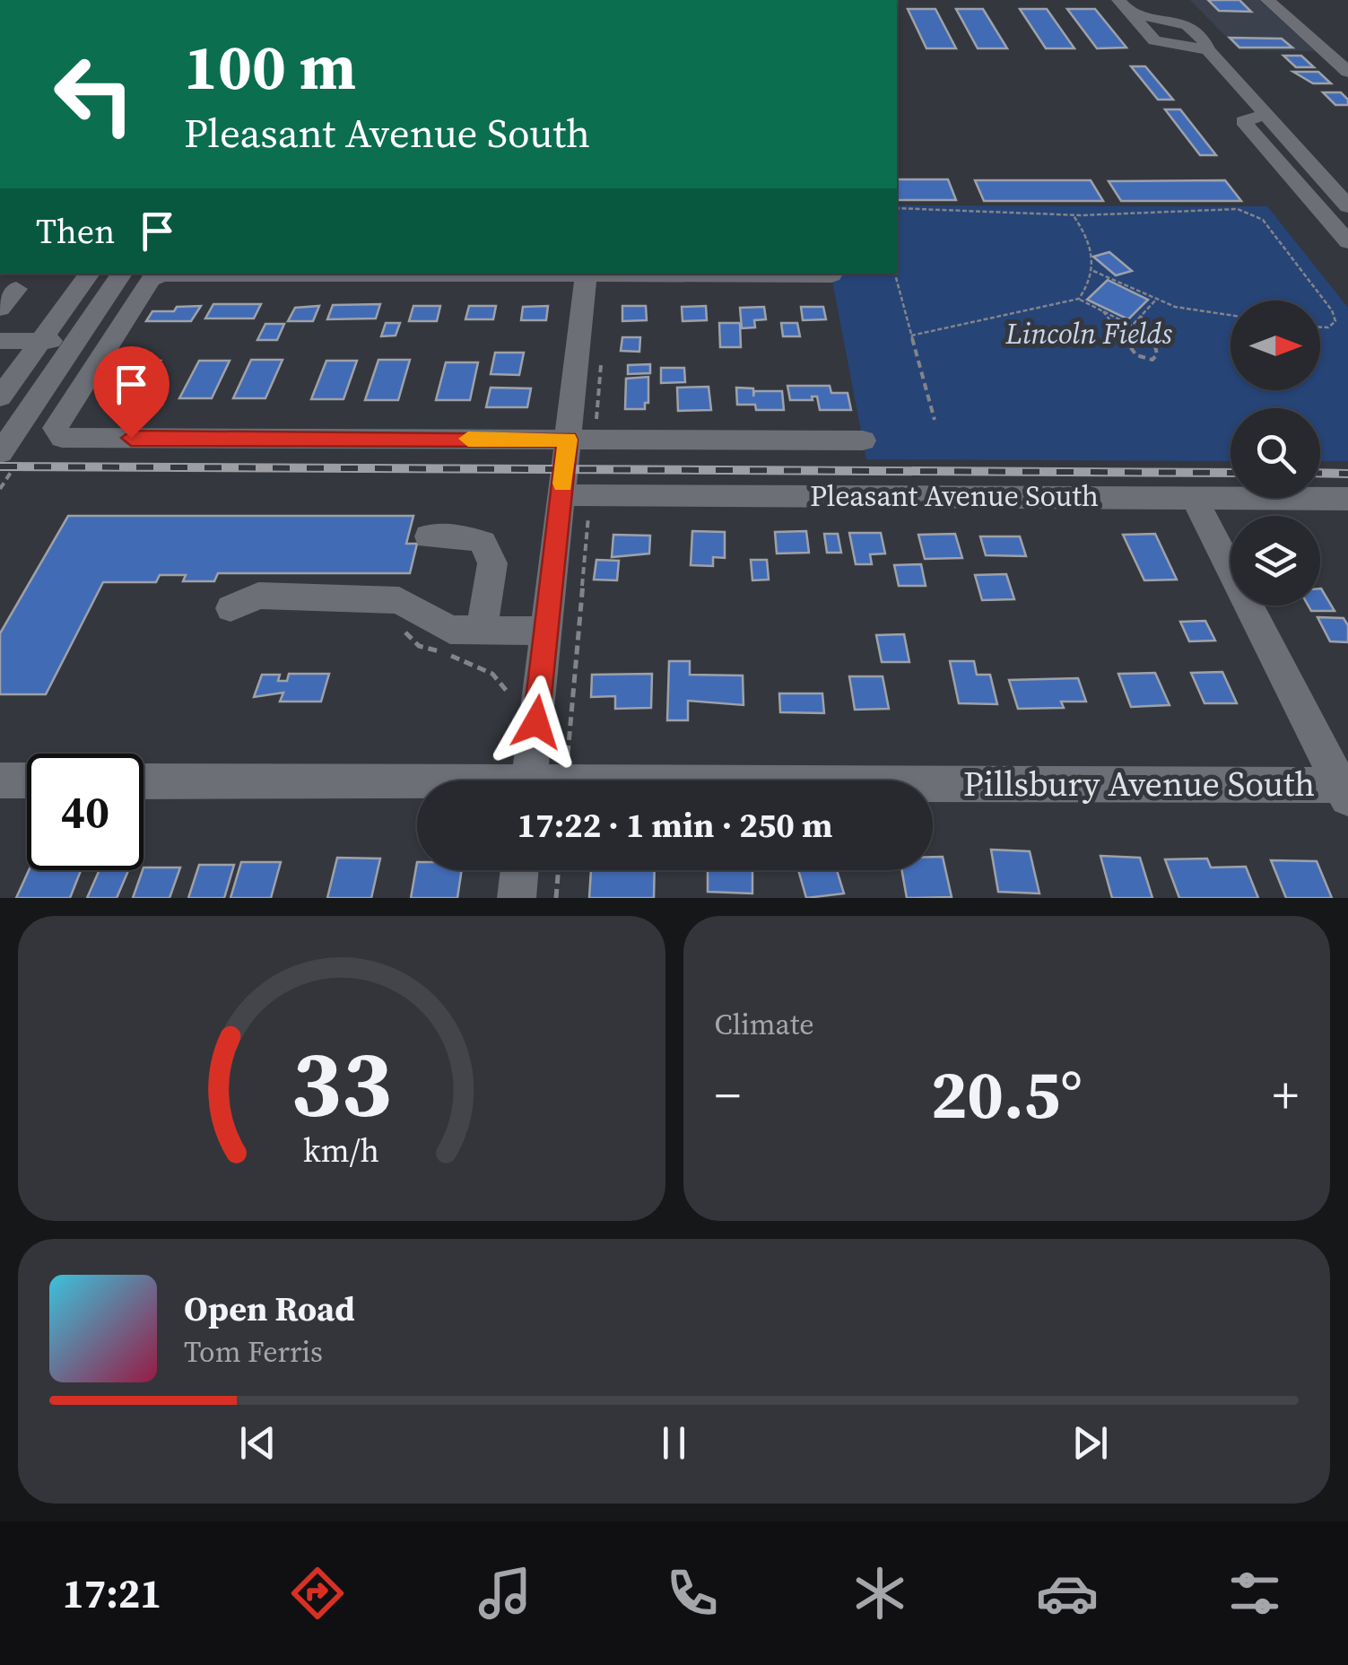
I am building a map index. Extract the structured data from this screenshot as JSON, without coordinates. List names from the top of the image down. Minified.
{"streets":{"street":["Pleasant Avenue South","Pillsbury Avenue South"]},"parks":["Lincoln Fields"],"north":"right","page":{"turn":["100 m","Pleasant Avenue South"],"then":"Then","limit":"40","trip":"17:22 · 1 min · 250 m","tile":"Climate","heat":["−","20.5°","+"],"song":["Open Road","Tom Ferris"],"tabs":"17:21","gauge":["33","km/h"]}}
